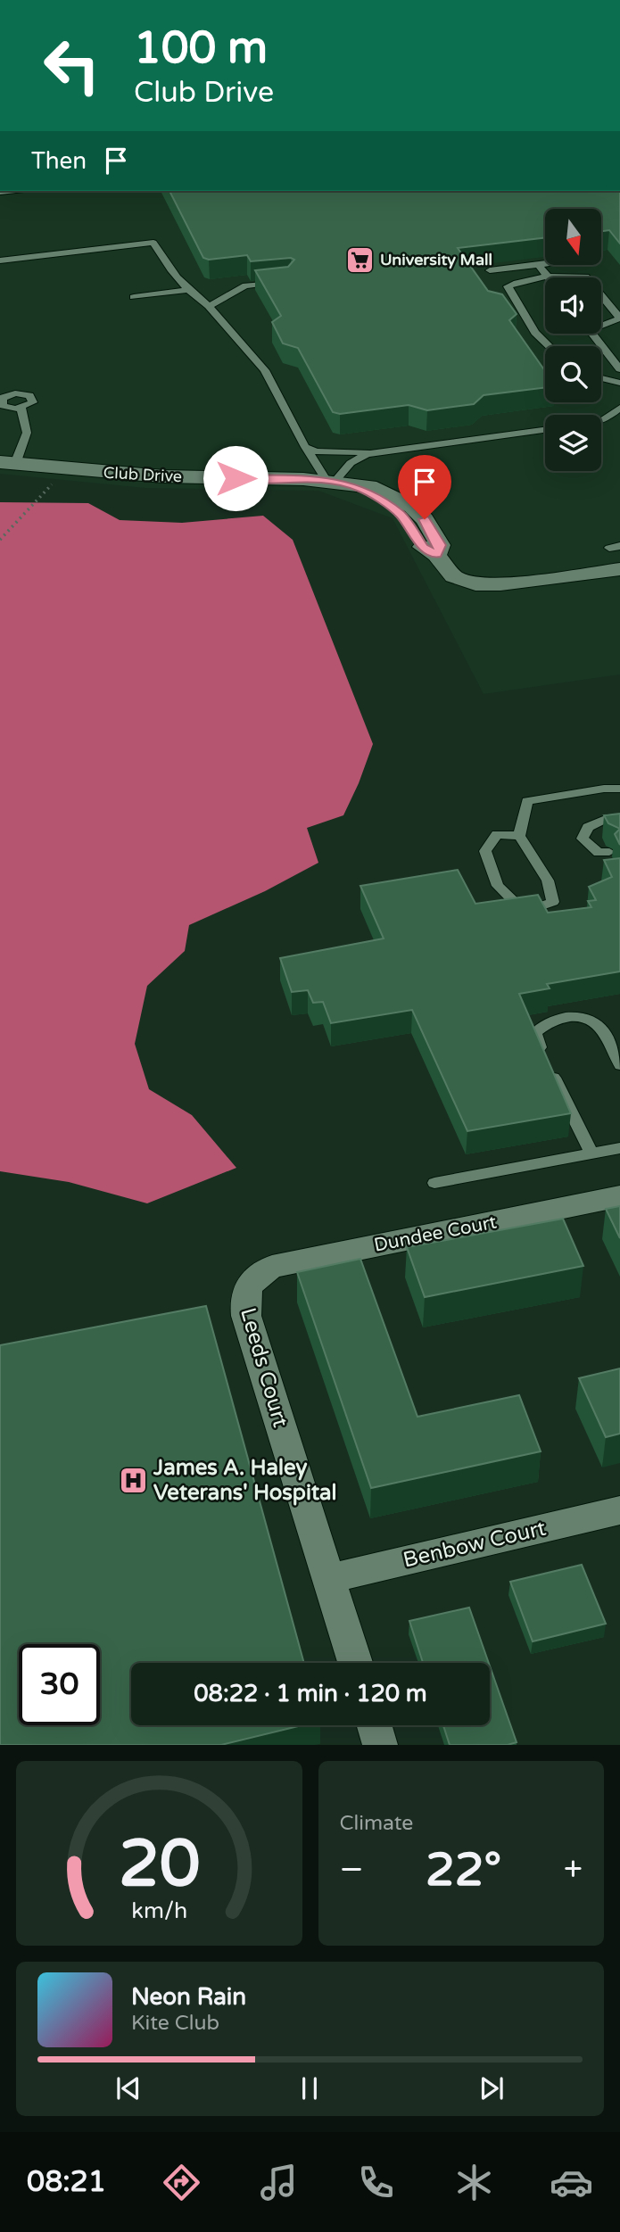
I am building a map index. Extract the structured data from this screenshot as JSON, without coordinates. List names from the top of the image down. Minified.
{"streets":{"street":["Club Drive","Dundee Court","Leeds Court","Benbow Court"]},"crossings":[["Dundee Court","Leeds Court"],["Leeds Court","Benbow Court"]],"places":{"supermarket":["University Mall"],"hospital":["James A. Haley Veterans' Hospital"]},"north":"bottom","page":{"turn":["100 m","Club Drive"],"then":"Then","limit":"30","trip":"08:22 · 1 min · 120 m","tile":"Climate","heat":["−","22°","+"],"song":["Neon Rain","Kite Club"],"tabs":"08:21","gauge":["20","km/h"]}}
